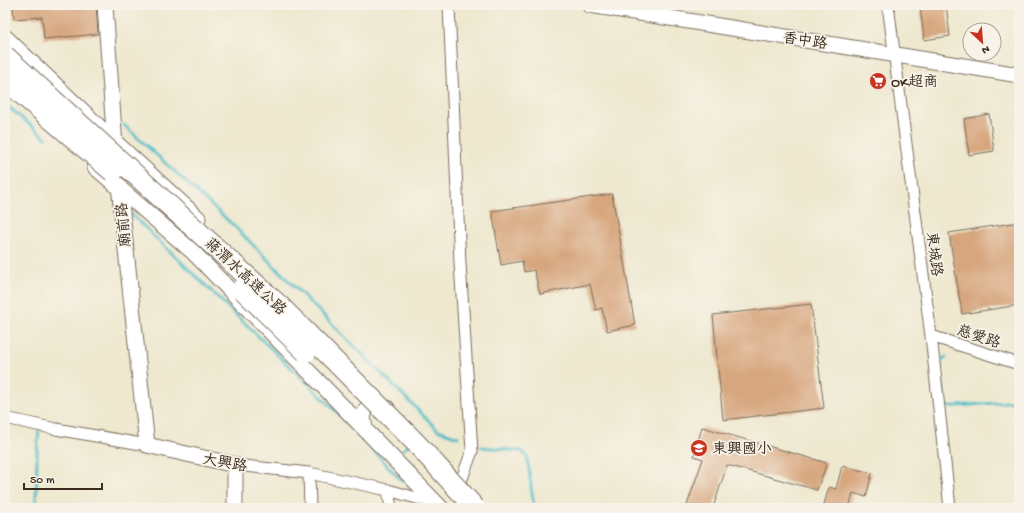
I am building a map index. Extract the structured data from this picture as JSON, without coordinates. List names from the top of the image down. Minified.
{"streets":{"highway":["蔣渭水高速公路"],"main road":["香中路","廟前路","大興路"],"street":["東城路","慈愛路"]},"crossings":[["香中路","東城路"],["廟前路","大興路"],["東城路","慈愛路"]],"places":{"supermarket":["OK超商"],"school or university":["東興國小"]},"scale_bar":"50 m","north":"bottom right"}
